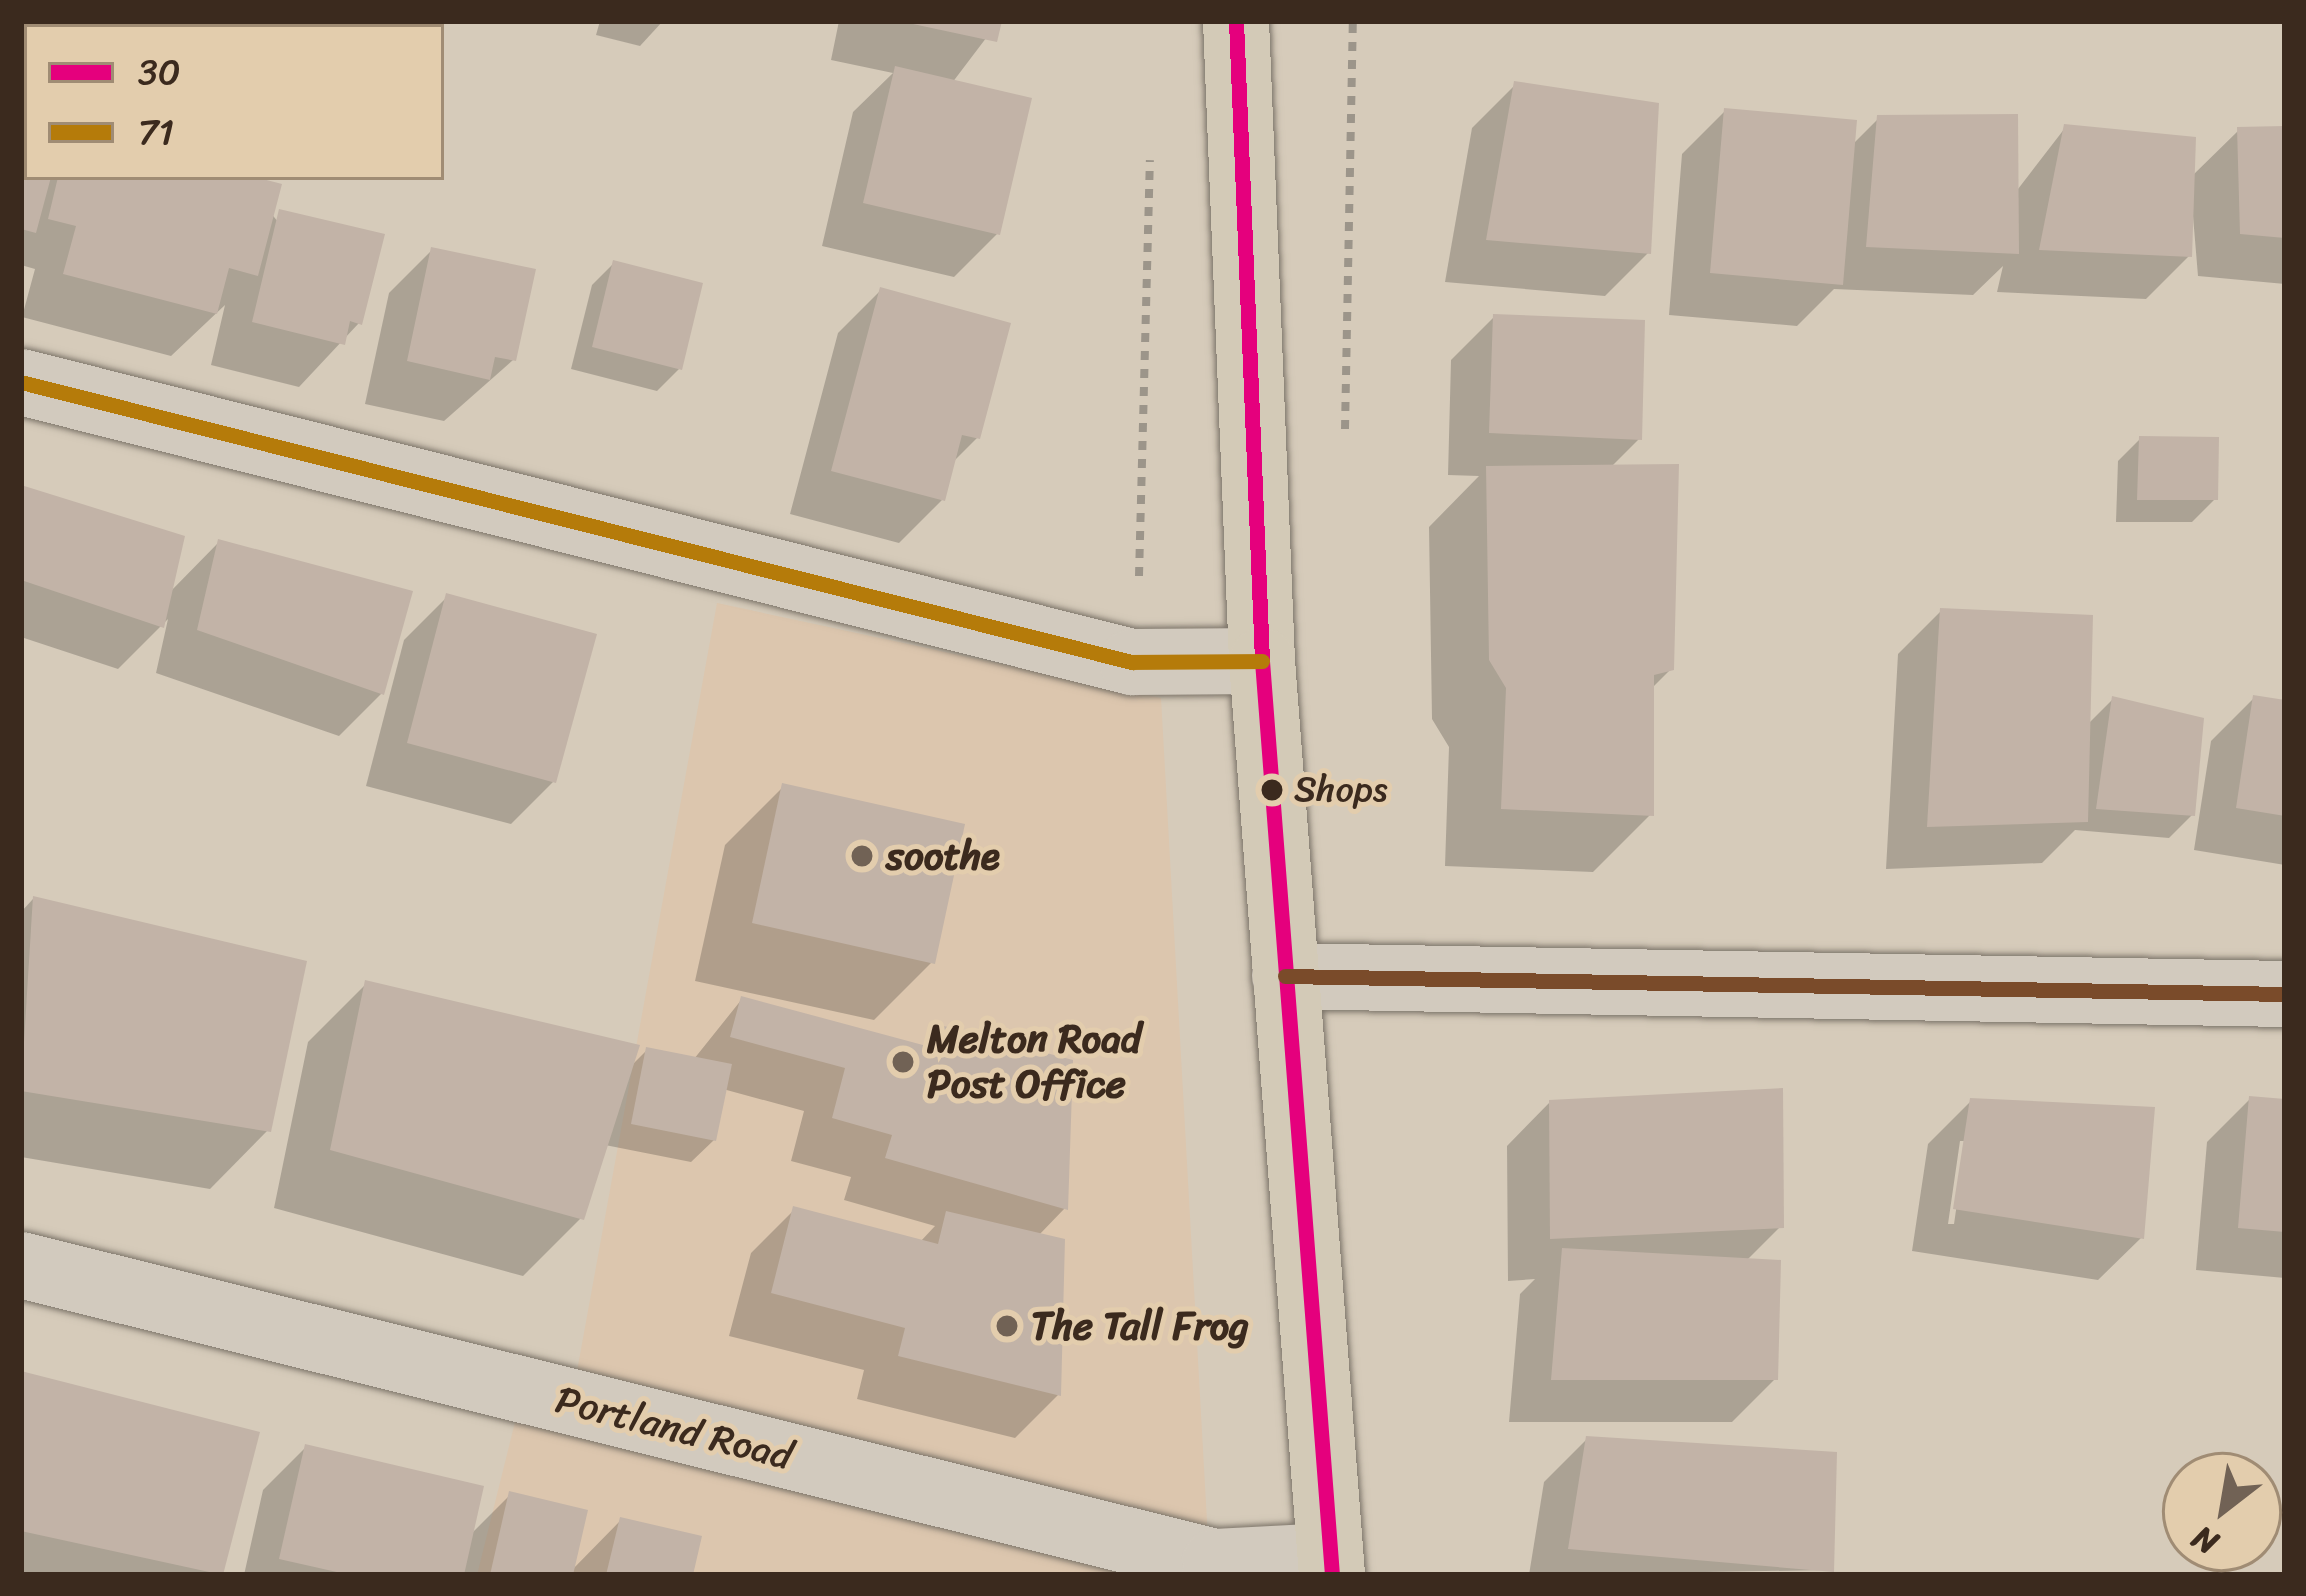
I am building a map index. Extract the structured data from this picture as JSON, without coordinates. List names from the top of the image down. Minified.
{"streets":{"street":["Portland Road"]},"places":["Shops","soothe","Melton Road Post Office","The Tall Frog"],"lines":["transit line 30","transit line 71"],"legend":["30","71"],"north":"bottom left"}
